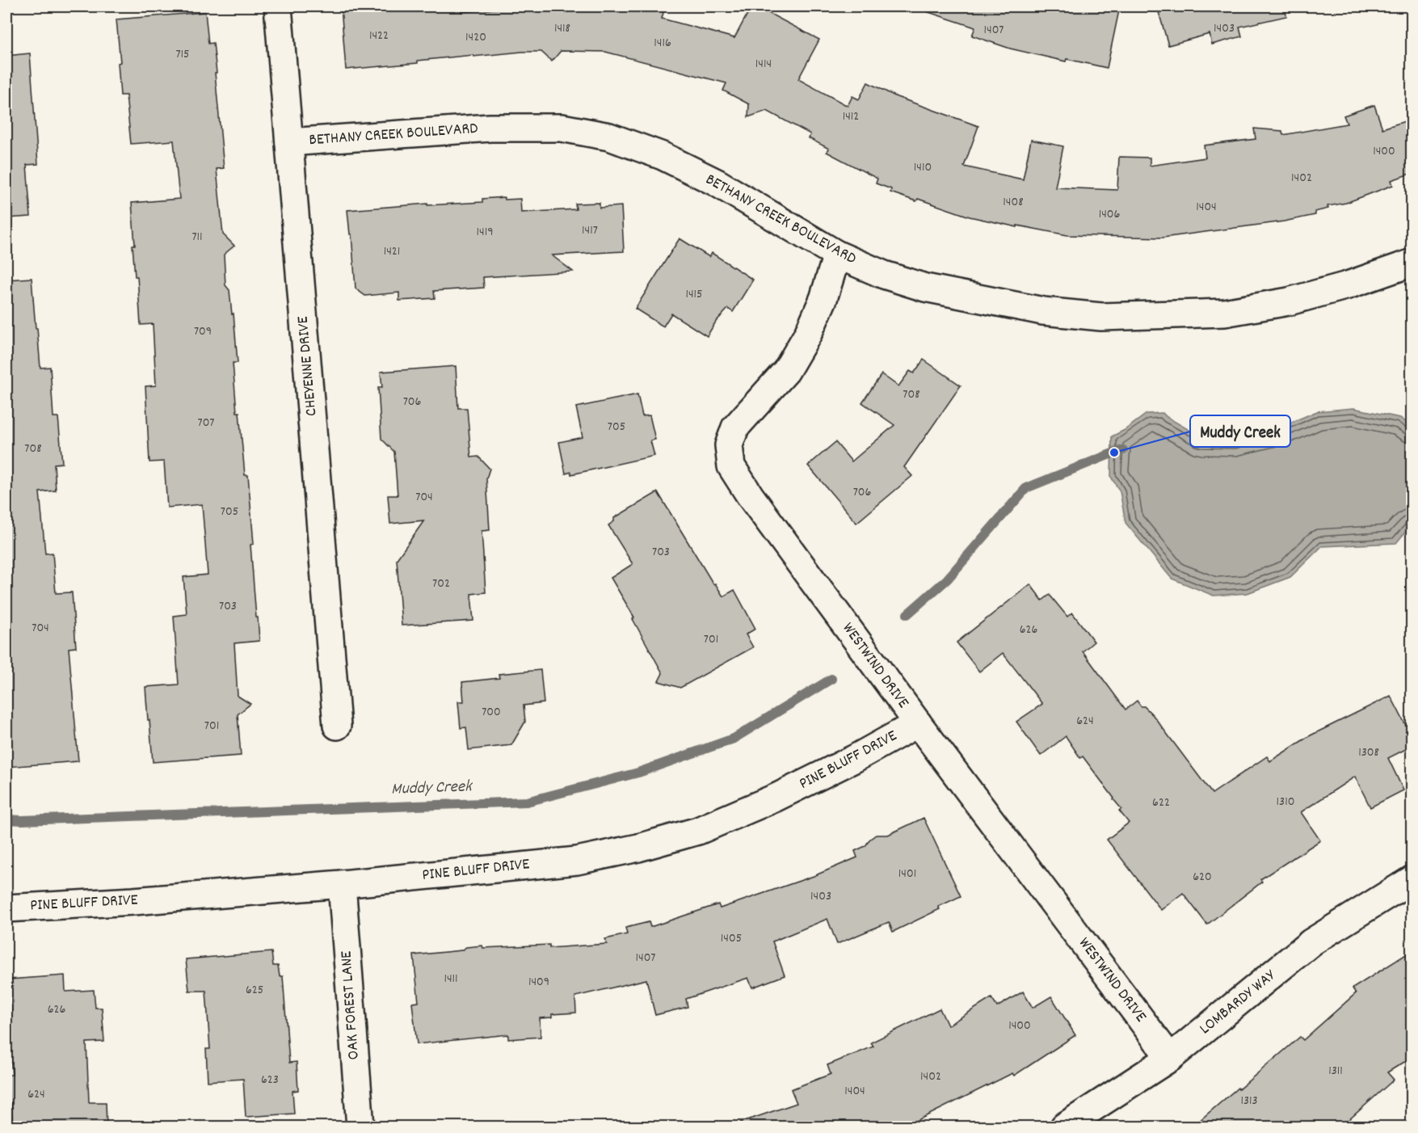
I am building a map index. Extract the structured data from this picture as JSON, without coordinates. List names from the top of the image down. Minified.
{"streets":{"street":["BETHANY CREEK BOULEVARD","CHEYENNE DRIVE","WESTWIND DRIVE","PINE BLUFF DRIVE","LOMBARDY WAY","OAK FOREST LANE"]},"crossings":[["BETHANY CREEK BOULEVARD","CHEYENNE DRIVE"],["BETHANY CREEK BOULEVARD","WESTWIND DRIVE"],["WESTWIND DRIVE","PINE BLUFF DRIVE"],["WESTWIND DRIVE","LOMBARDY WAY"],["PINE BLUFF DRIVE","OAK FOREST LANE"]],"water":["Muddy Creek"],"places":["Muddy Creek"],"house_numbers":["1418","1403","1407","1422","1420","1416","715","1414","1412","1400","1410","1402","1408","1404","1406","1417","1419","711","1421","1415","709","708","706","707","705","708","706","704","705","703","702","703","704","626","701","700","624","701","1308","1310","622","1401","620","1403","1405","1407","1411","1409","625","626","1400","1311","1402","623","1404","624","1313"]}
